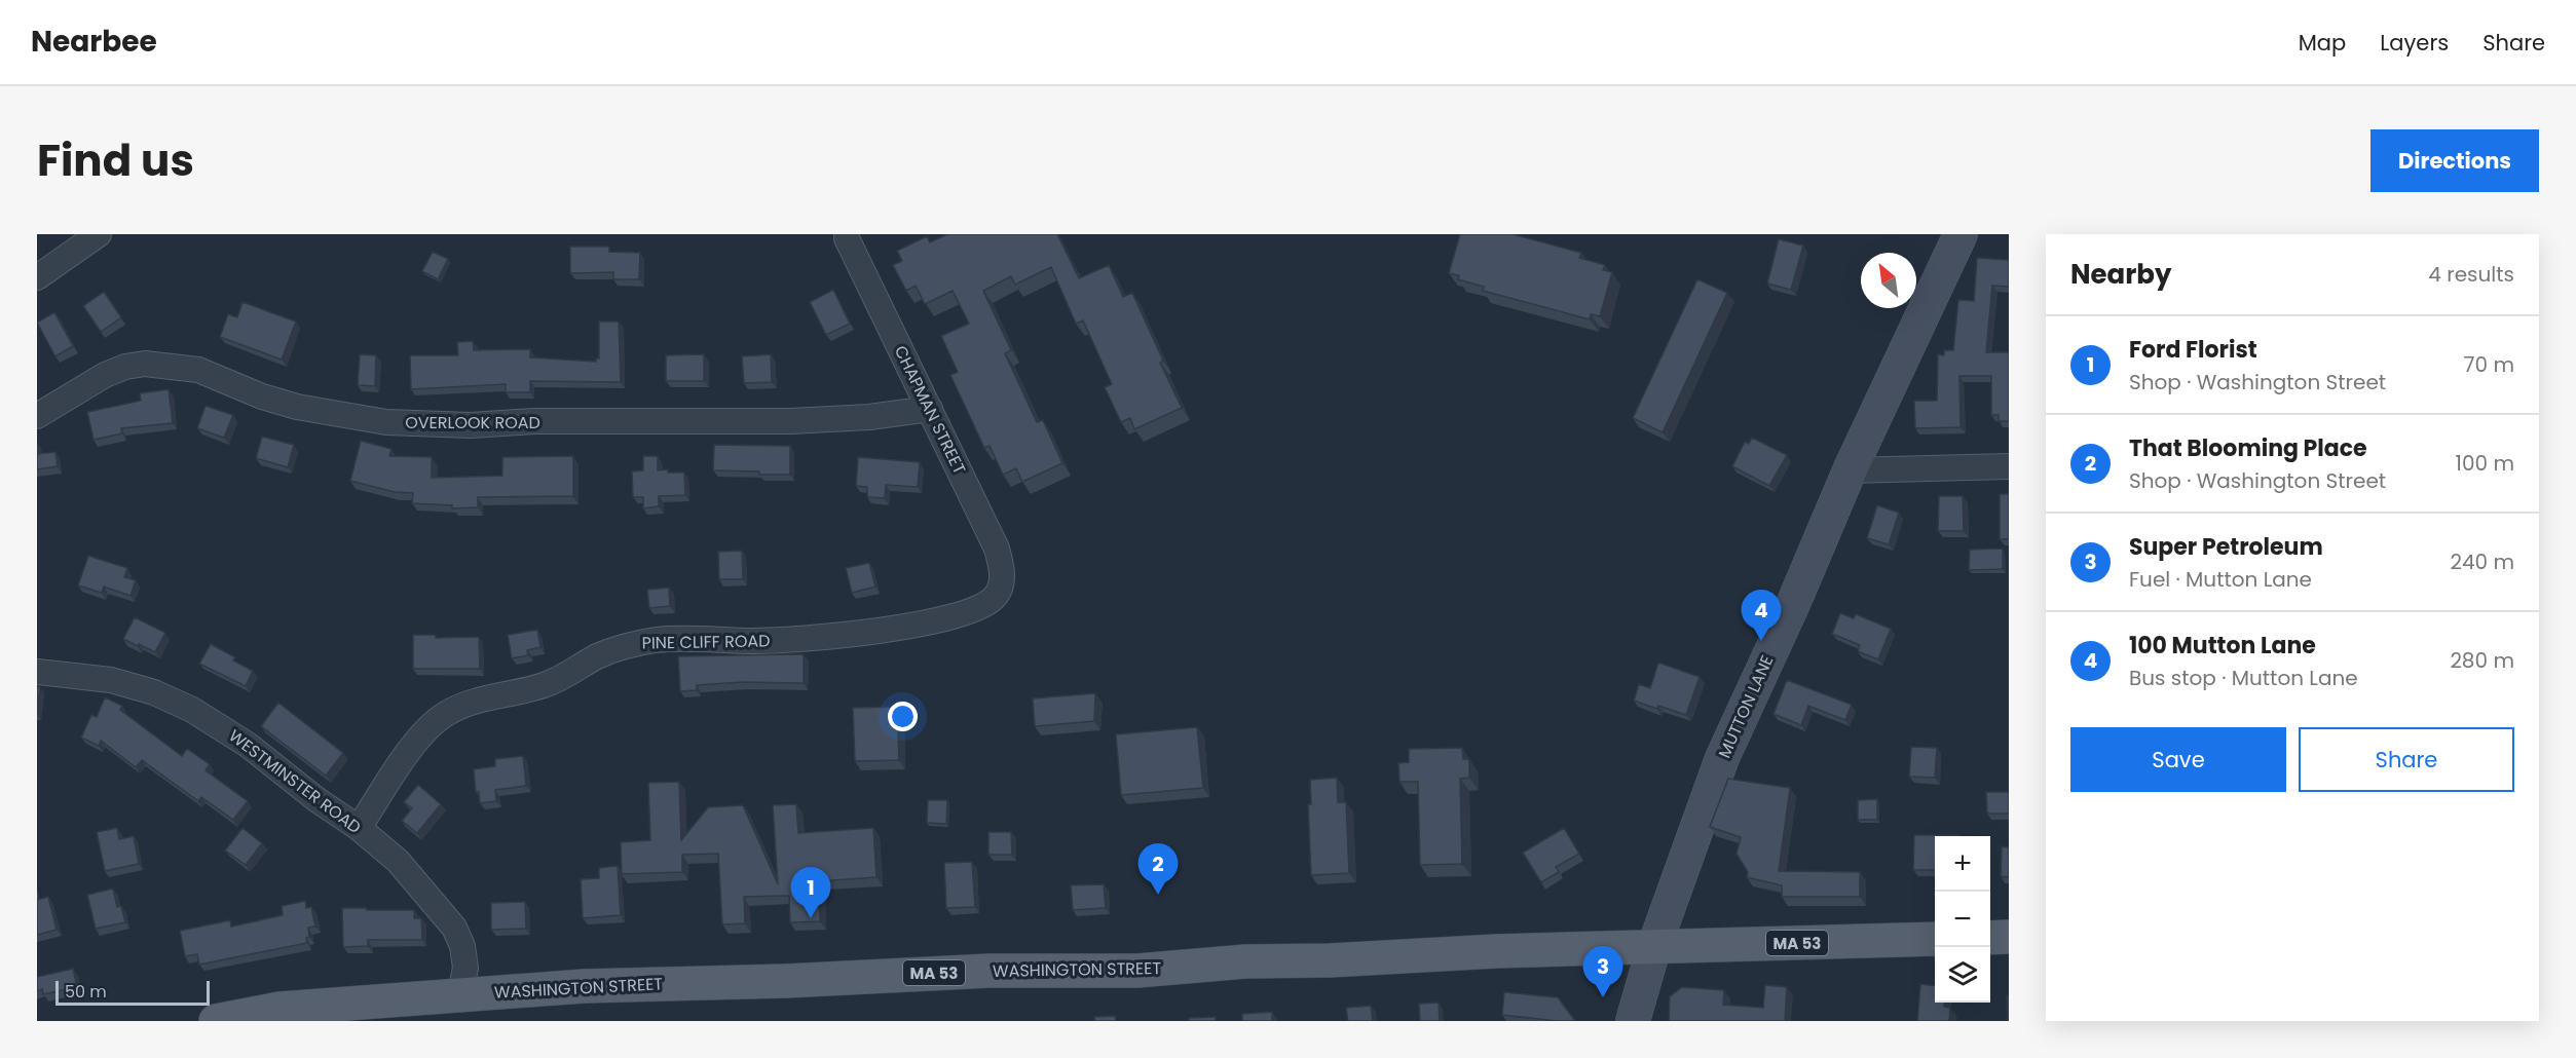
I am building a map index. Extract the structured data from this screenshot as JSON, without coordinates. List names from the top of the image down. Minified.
{"streets":{"main road":["MA 53","WASHINGTON STREET"],"street":["CHAPMAN STREET","OVERLOOK ROAD","PINE CLIFF ROAD","MUTTON LANE","WESTMINSTER ROAD"]},"crossings":[["CHAPMAN STREET","OVERLOOK ROAD"],["CHAPMAN STREET","PINE CLIFF ROAD"],["PINE CLIFF ROAD","WESTMINSTER ROAD"],["MUTTON LANE","WASHINGTON STREET"],["WESTMINSTER ROAD","WASHINGTON STREET"]],"scale_bar":"50 m","north":"top left","page":{"header":"Nearbee","nav":["Map","Layers","Share"],"title":"Find us","buttons":["Directions",["Save","Share"]],"heading":["Nearby","4 results"],"list":[{"mark":"1","name":"Ford Florist","note":"Shop · Washington Street","value":"70 m"},{"mark":"2","name":"That Blooming Place","note":"Shop · Washington Street","value":"100 m"},{"mark":"3","name":"Super Petroleum","note":"Fuel · Mutton Lane","value":"240 m"},{"mark":"4","name":"100 Mutton Lane","note":"Bus stop · Mutton Lane","value":"280 m"}],"pins":["4","2","1","3"],"map_buttons":["+","−"],"scale":"50 m"}}
